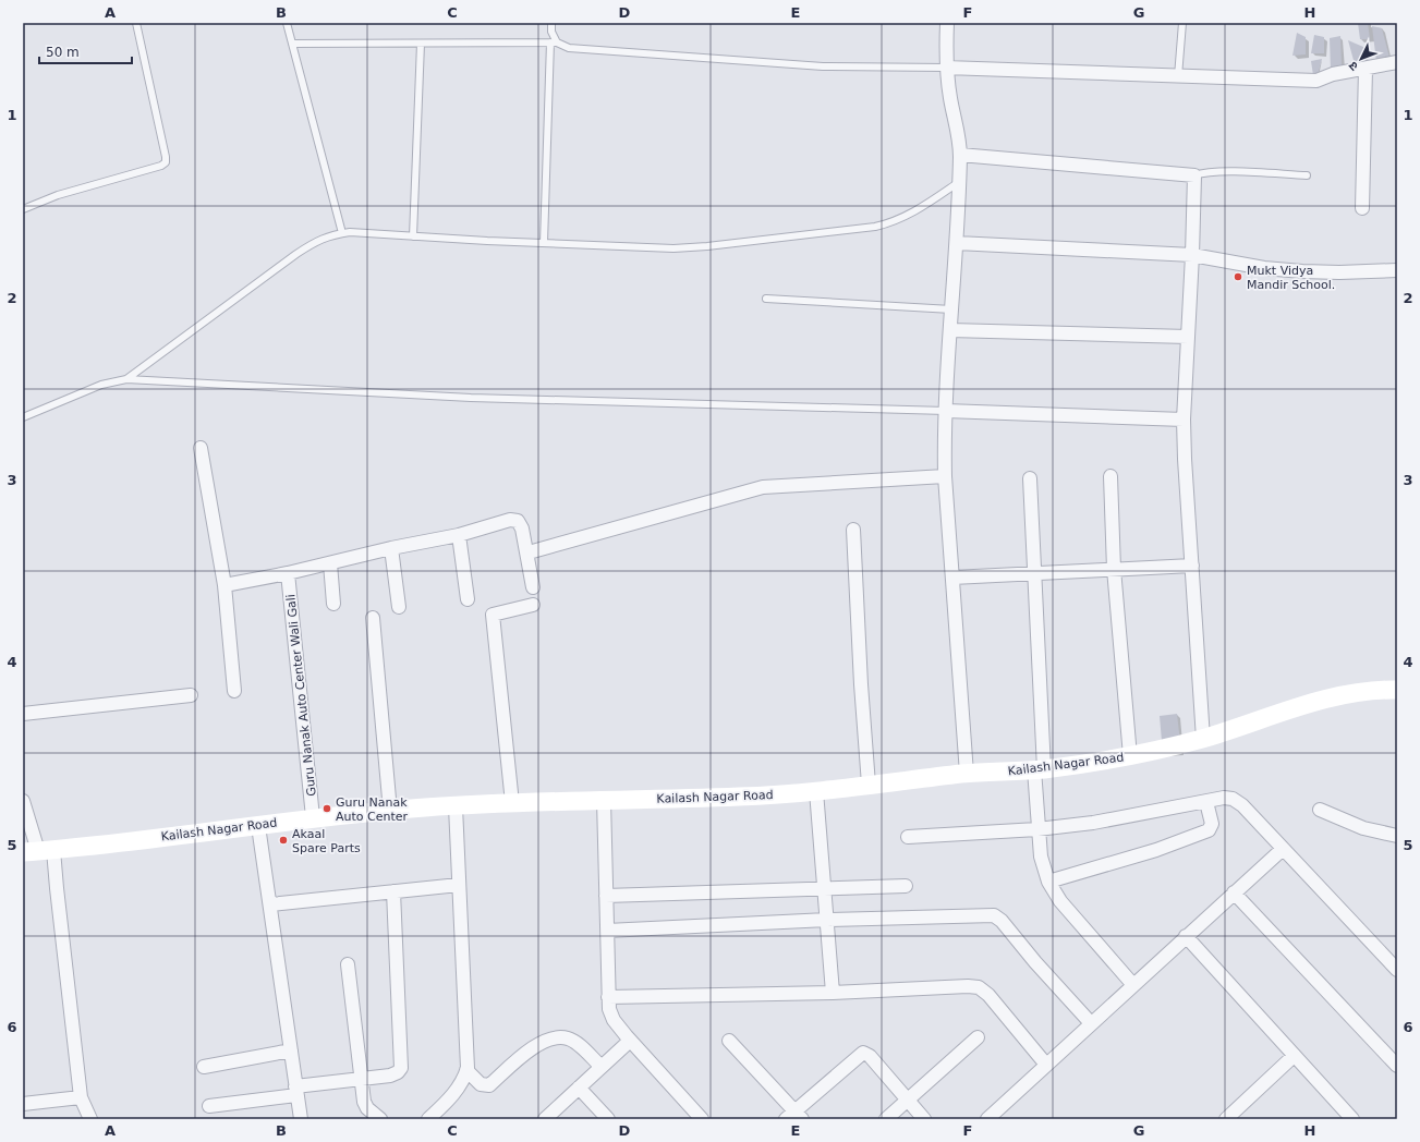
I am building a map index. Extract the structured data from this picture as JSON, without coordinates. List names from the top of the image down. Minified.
{"streets":{"street":["Guru Nanak Auto Center Wali Gali","Kailash Nagar Road"]},"crossings":[["Guru Nanak Auto Center Wali Gali","Kailash Nagar Road"]],"places":["Mukt Vidya Mandir School.","Guru Nanak Auto Center","Akaal Spare Parts"],"scale_bar":"50 m","north":"bottom left","grid":{"columns":["A","B","C","D","E","F","G","H"],"rows":["1","2","3","4","5","6"]}}
